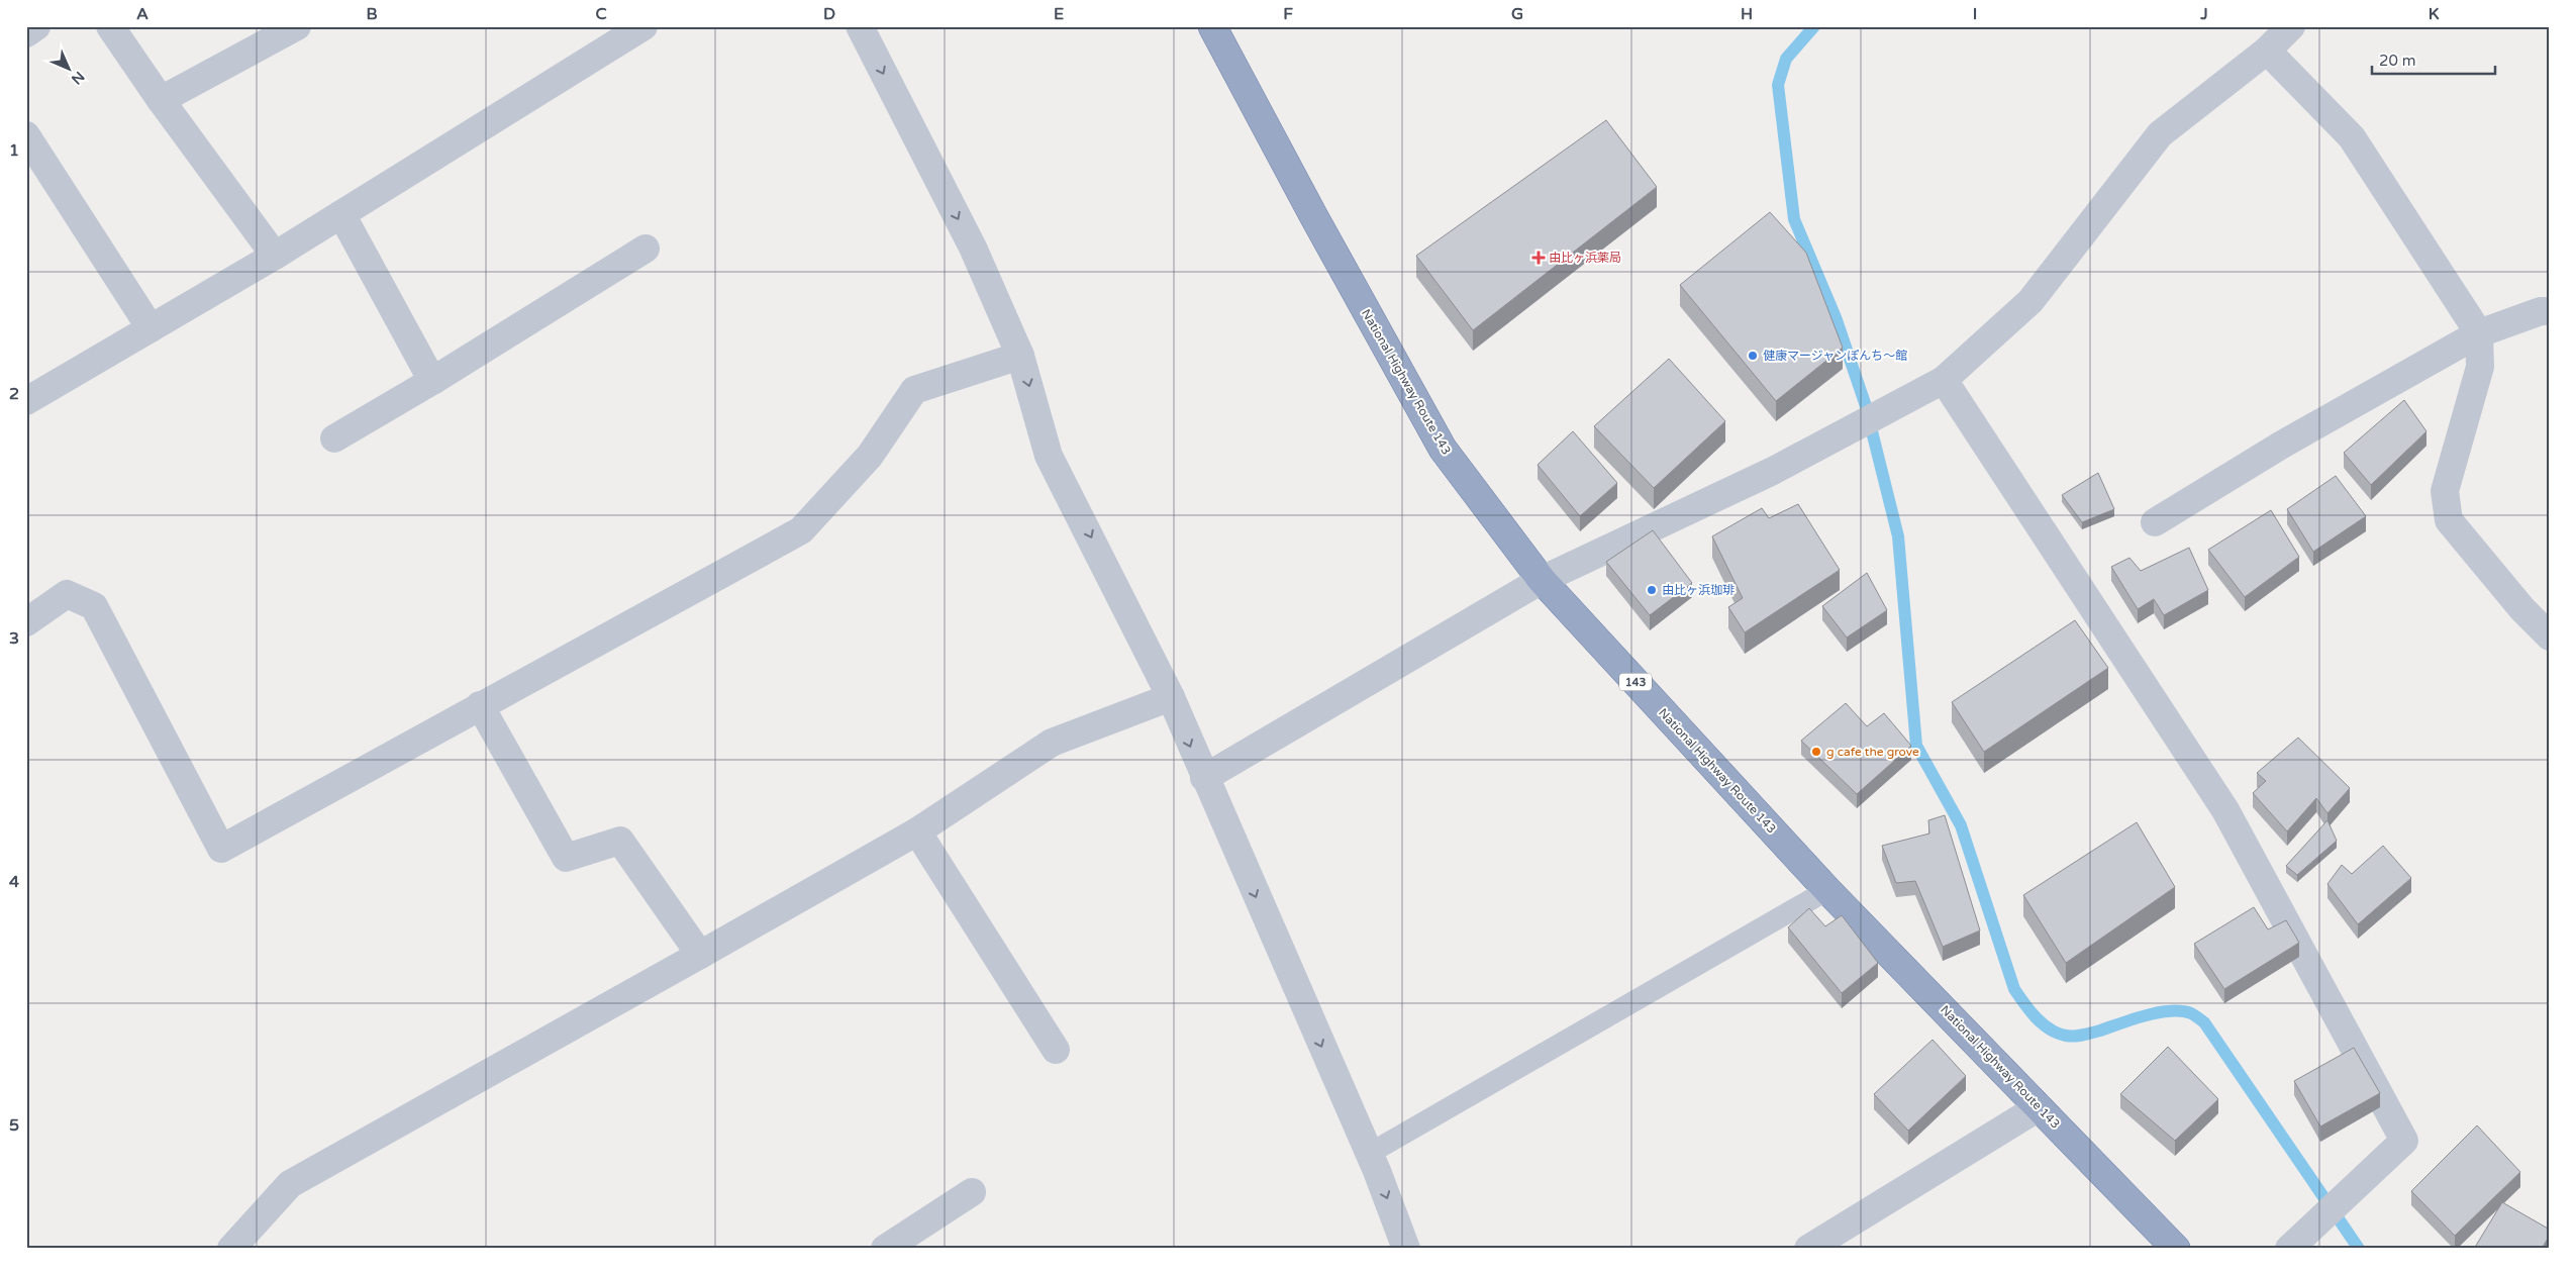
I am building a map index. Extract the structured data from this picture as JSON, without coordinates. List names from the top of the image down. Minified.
{"streets":{"highway":["National Highway Route 143","143"]},"places":{"health":["由比ヶ浜薬局"],"other":["健康マージャンぽんち～館","由比ヶ浜珈琲","g cafe the grove"]},"scale_bar":"20 m","north":"bottom right","grid":{"columns":["A","B","C","D","E","F","G","H","I","J","K"],"rows":["1","2","3","4","5"]}}
